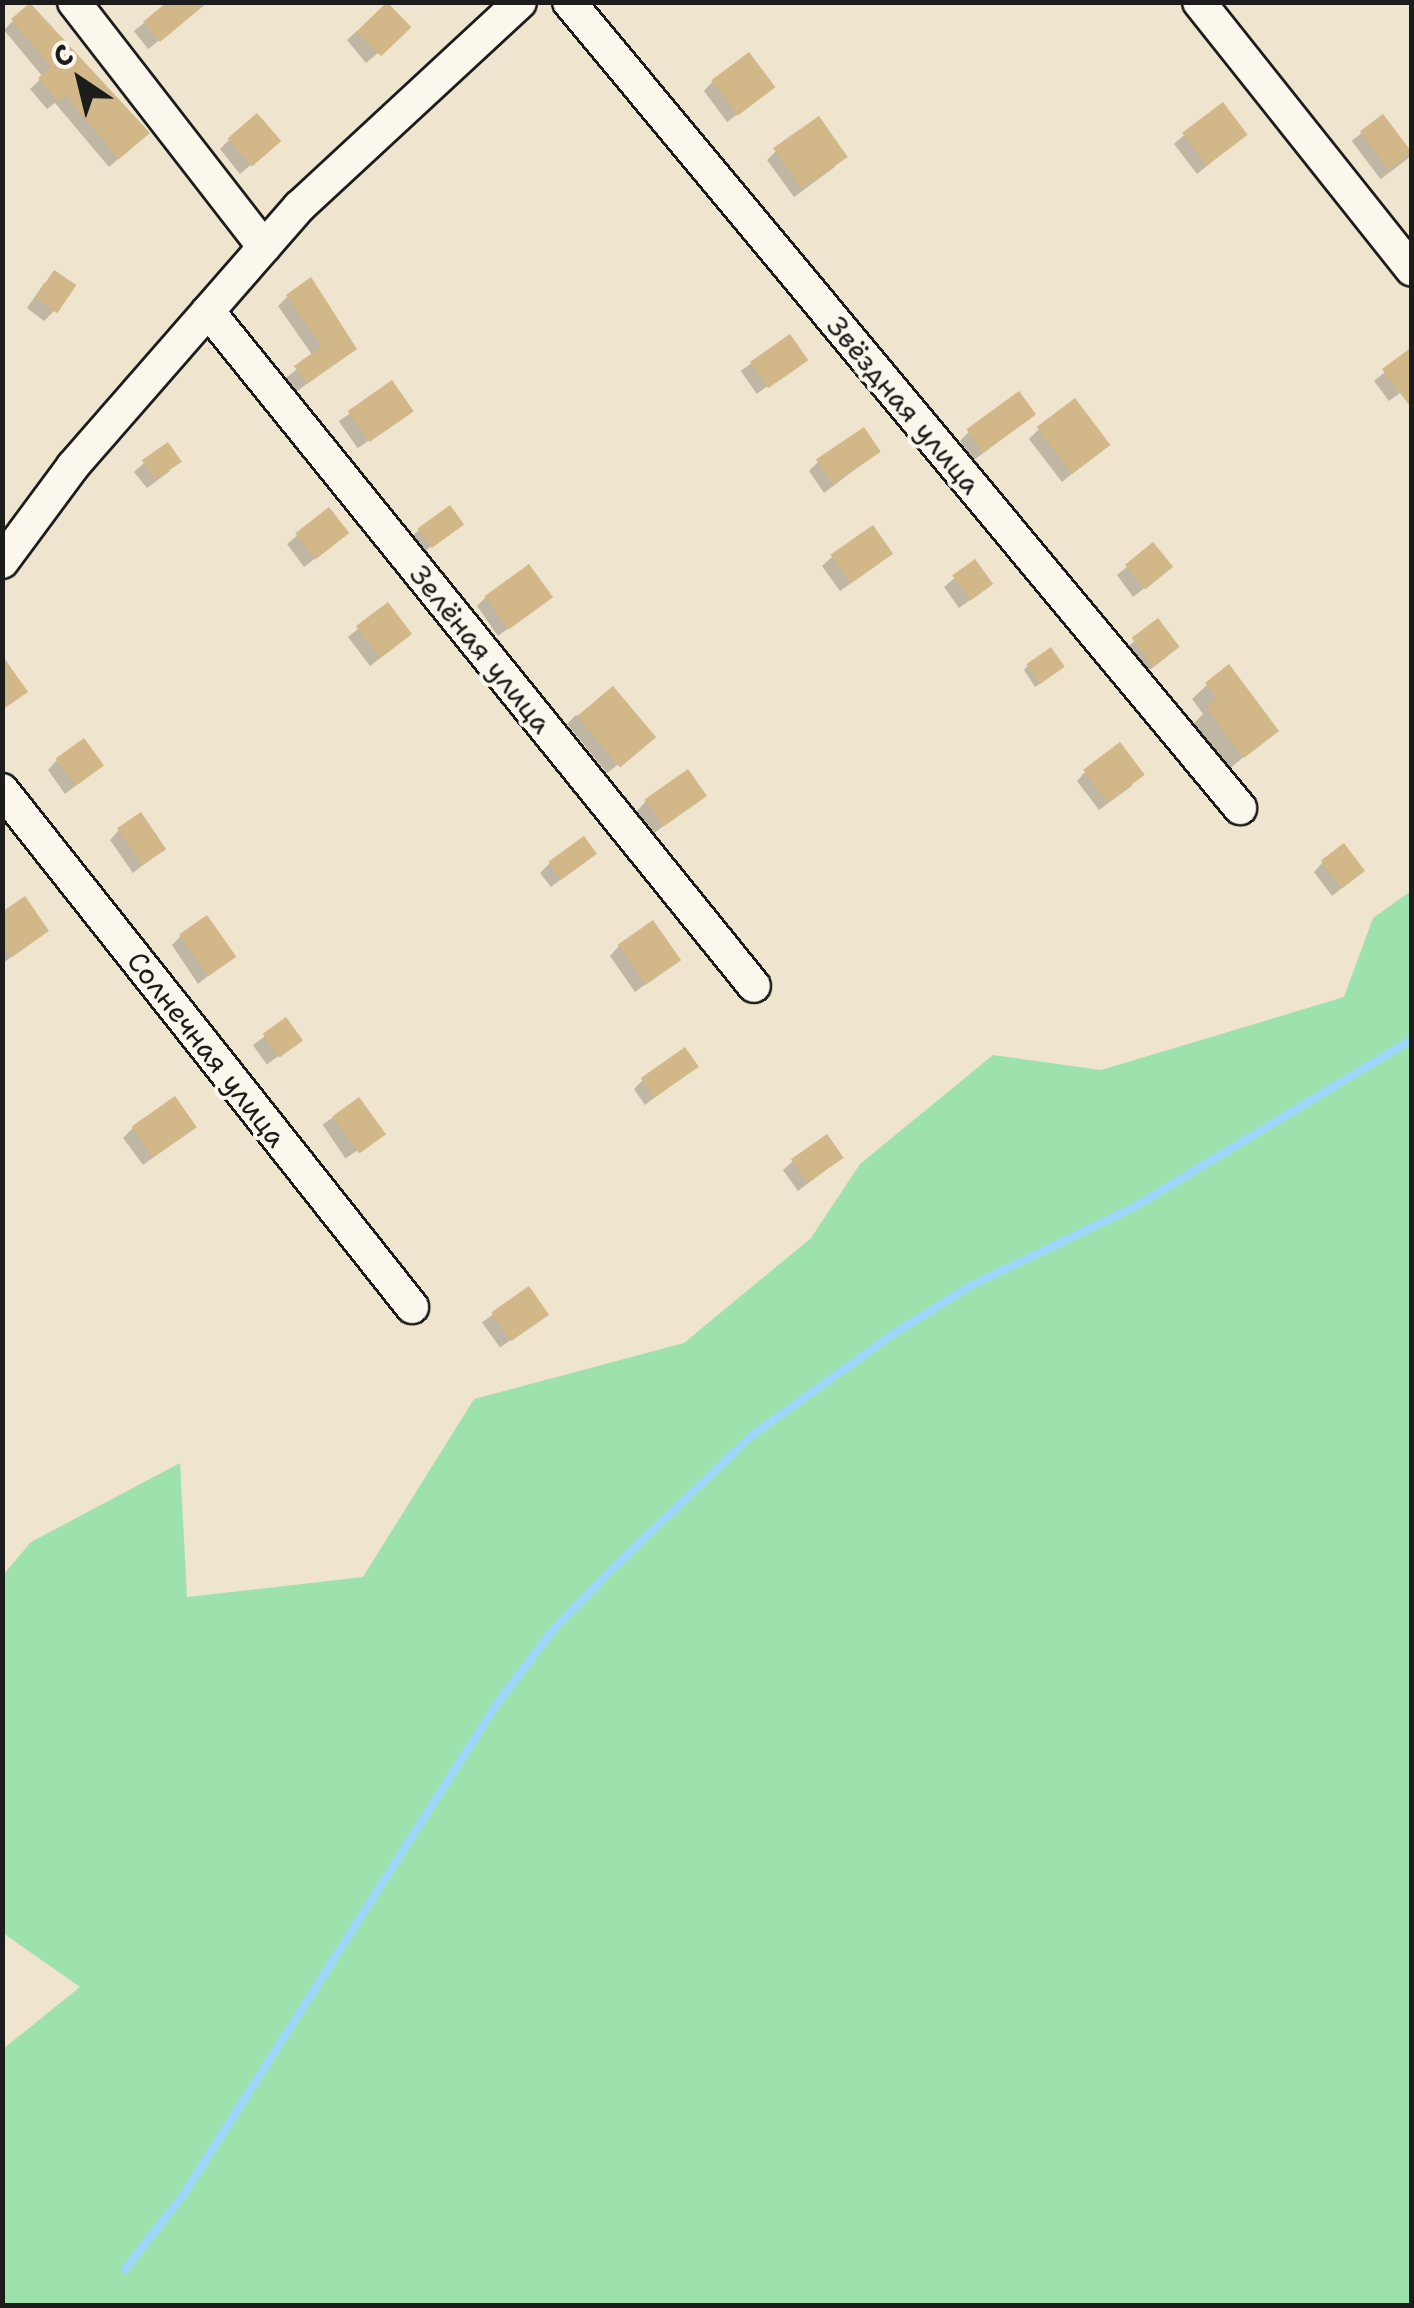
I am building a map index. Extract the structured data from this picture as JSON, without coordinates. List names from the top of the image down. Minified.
{"streets":{"street":["Звёздная улица","Зелёная улица","Солнечная улица"]},"north":"top left"}
